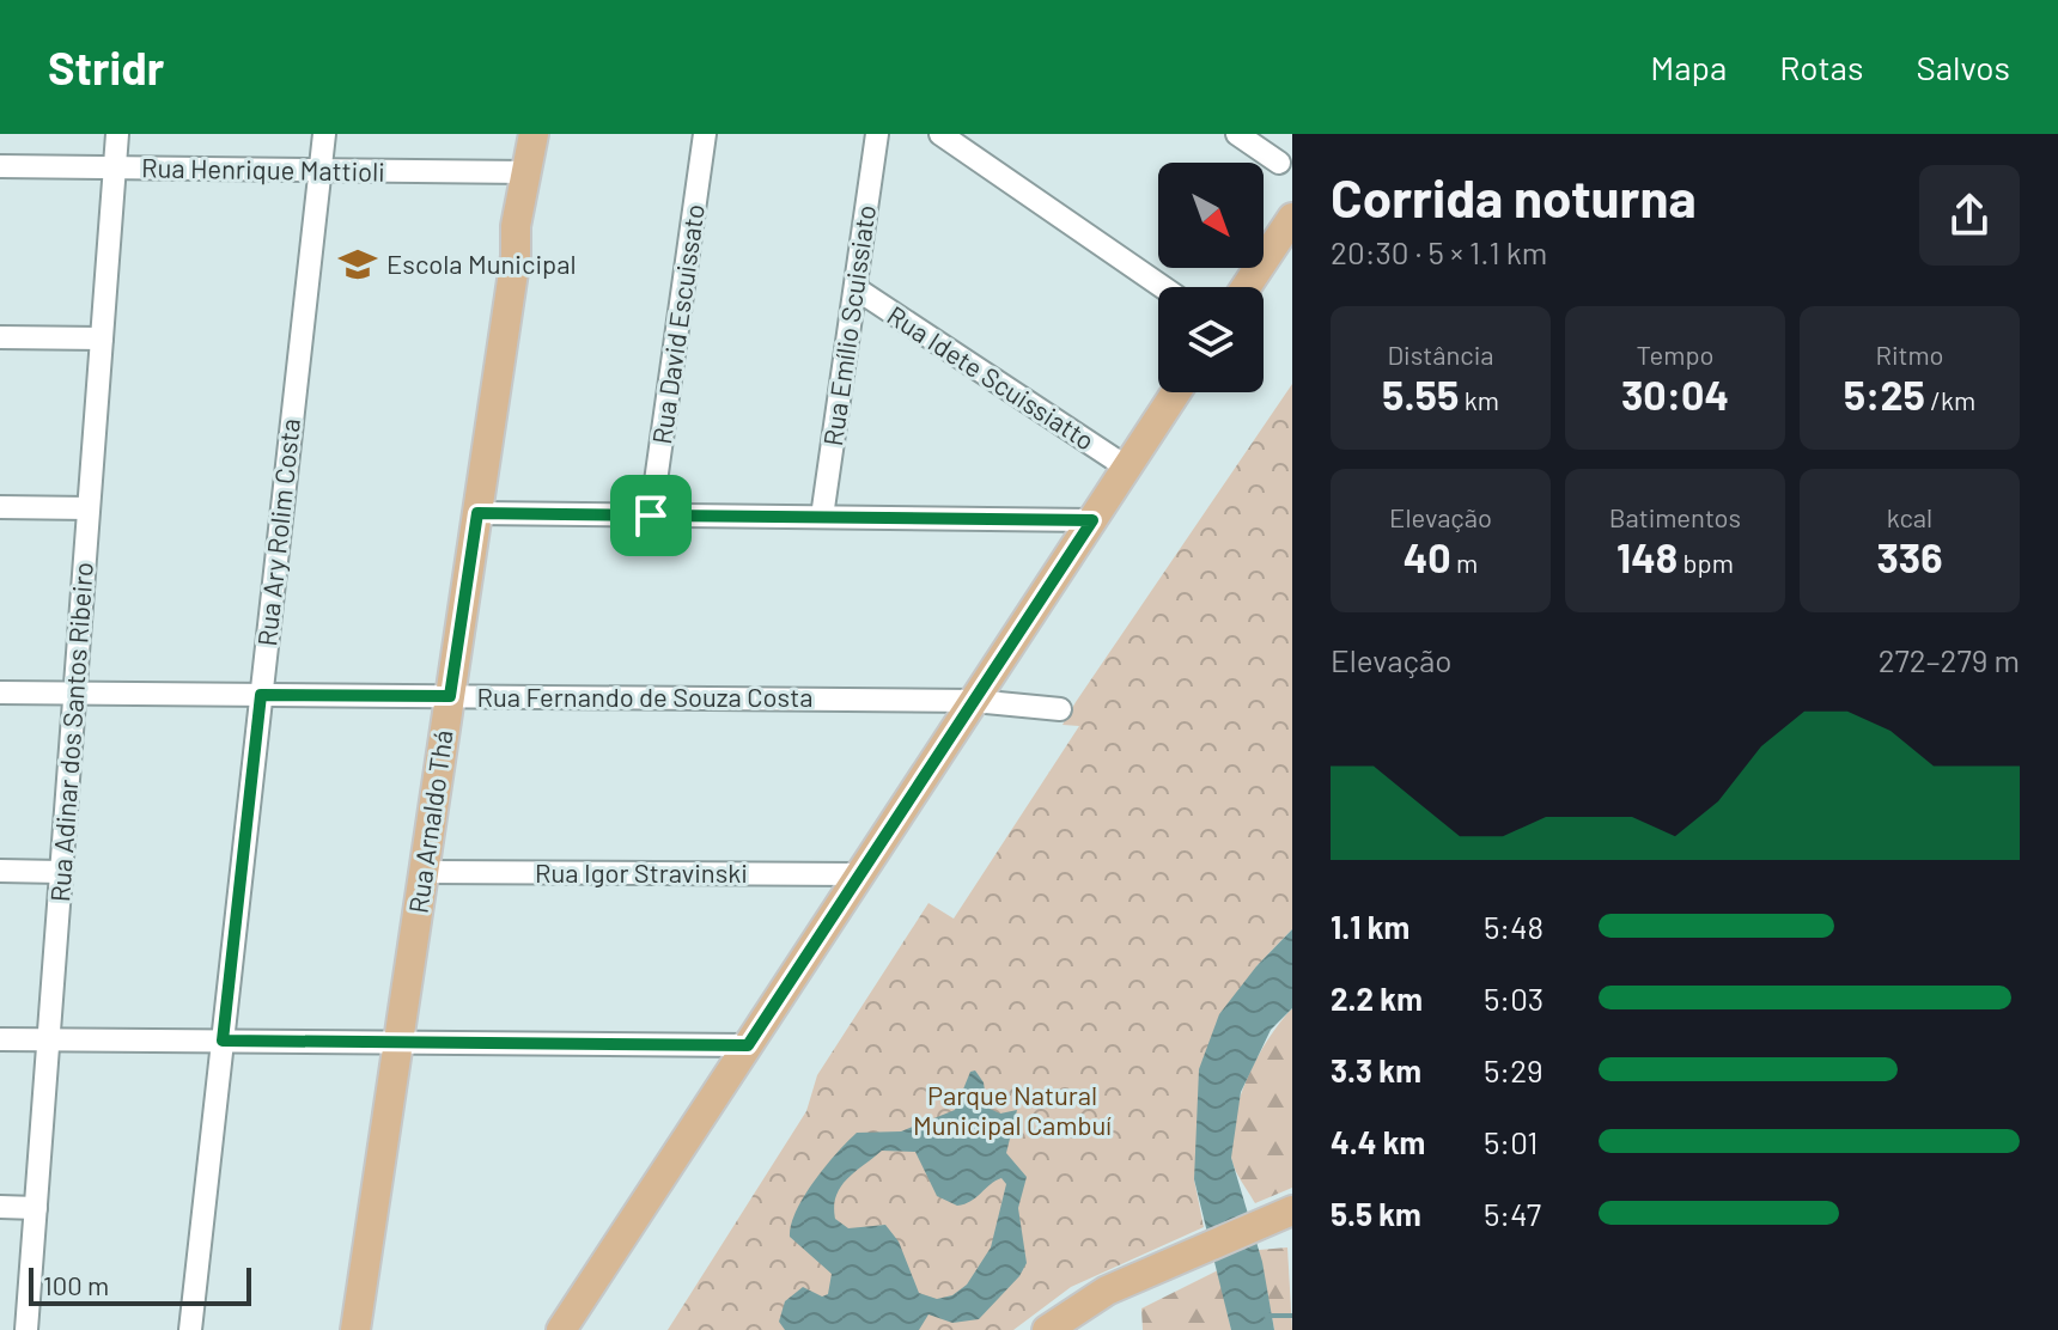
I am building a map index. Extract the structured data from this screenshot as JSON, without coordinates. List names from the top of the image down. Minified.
{"streets":{"main road":["Rua Arnaldo Thá"],"street":["Rua Henrique Mattioli","Rua David Escuissato","Rua Emílio Scuissiato","Rua Idete Scuissiatto","Rua Ary Rolim Costa","Rua Fernando de Souza Costa","Rua Adinar dos Santos Ribeiro","Rua Igor Stravinski"]},"crossings":[["Rua Henrique Mattioli","Rua Ary Rolim Costa"],["Rua Henrique Mattioli","Rua Adinar dos Santos Ribeiro"],["Rua Henrique Mattioli","Rua Arnaldo Thá"],["Rua Emílio Scuissiato","Rua Idete Scuissiatto"],["Rua Ary Rolim Costa","Rua Fernando de Souza Costa"],["Rua Fernando de Souza Costa","Rua Adinar dos Santos Ribeiro"],["Rua Fernando de Souza Costa","Rua Arnaldo Thá"],["Rua Arnaldo Thá","Rua Igor Stravinski"]],"parks":["Parque Natural Municipal Cambuí"],"places":{"school or university":["Escola Municipal"]},"scale_bar":"100 m","north":"bottom right","page":{"header":"Stridr","nav":["Mapa","Rotas","Salvos"],"heading":["Corrida noturna","20:30 · 5 × 1.1 km"],"stats":[["Distância","5.55 km"],["Tempo","30:04"],["Ritmo","5:25 /km"],["Elevação","40 m"],["Batimentos","148 bpm"],["kcal","336"]],"chart":["Elevação","272–279 m"],"list":[{"name":"1.1 km","note":"5:48"},{"name":"2.2 km","note":"5:03"},{"name":"3.3 km","note":"5:29"},{"name":"4.4 km","note":"5:01"},{"name":"5.5 km","note":"5:47"}],"scale":"100 m"}}
